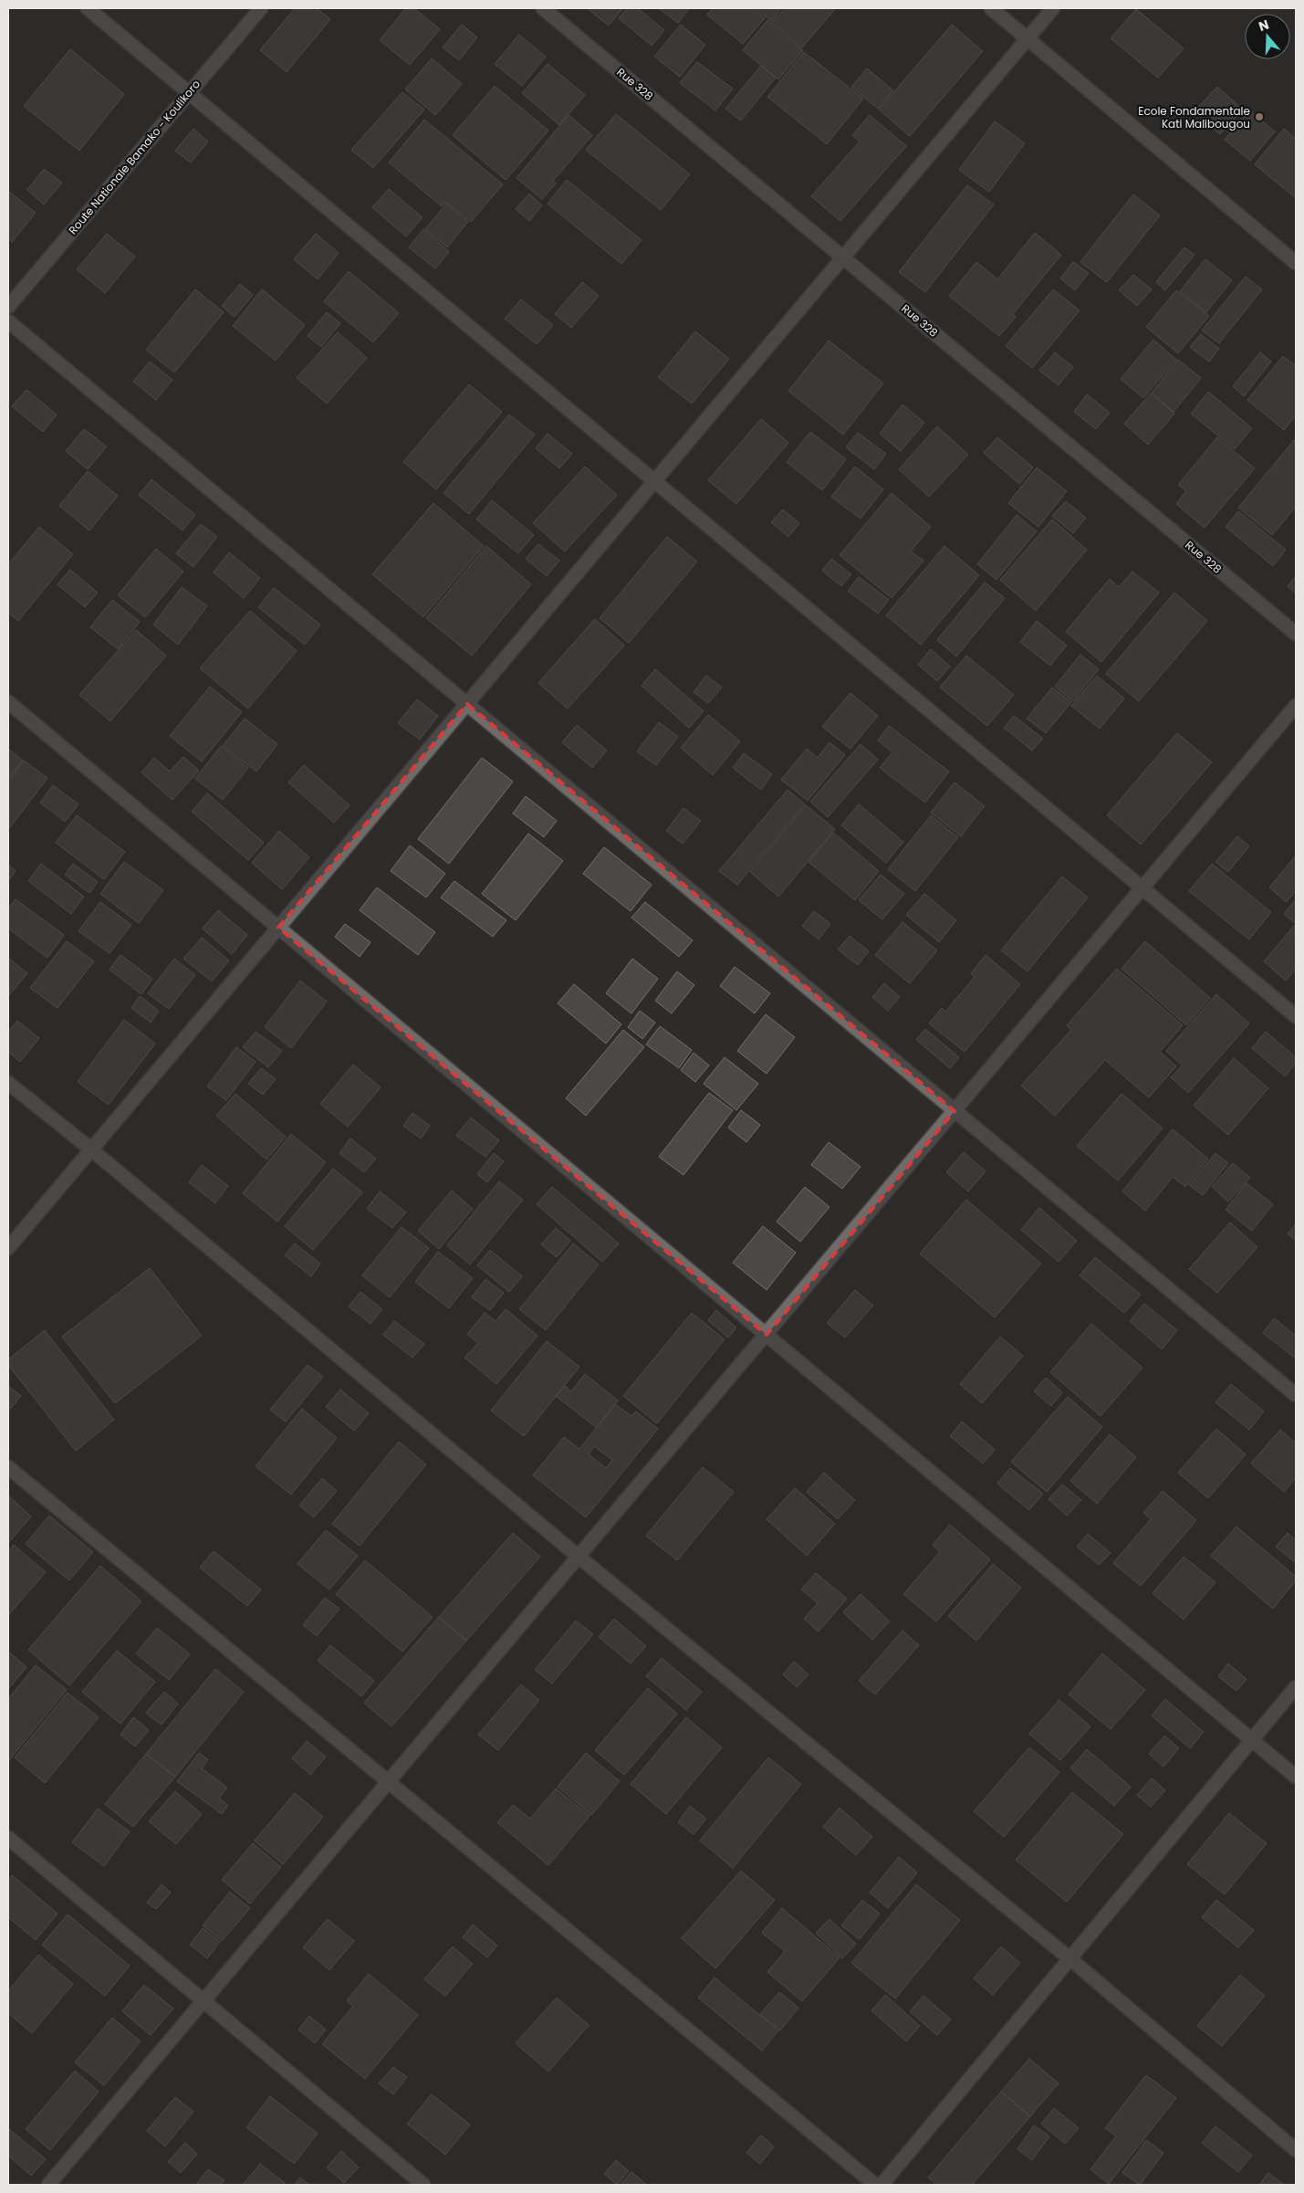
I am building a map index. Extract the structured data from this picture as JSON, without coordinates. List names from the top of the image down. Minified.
{"streets":{"street":["Rue 328","Route Nationale Bamako - Koulikoro"]},"places":["Ecole Fondamentale Kati Malibougou"],"north":"top"}
